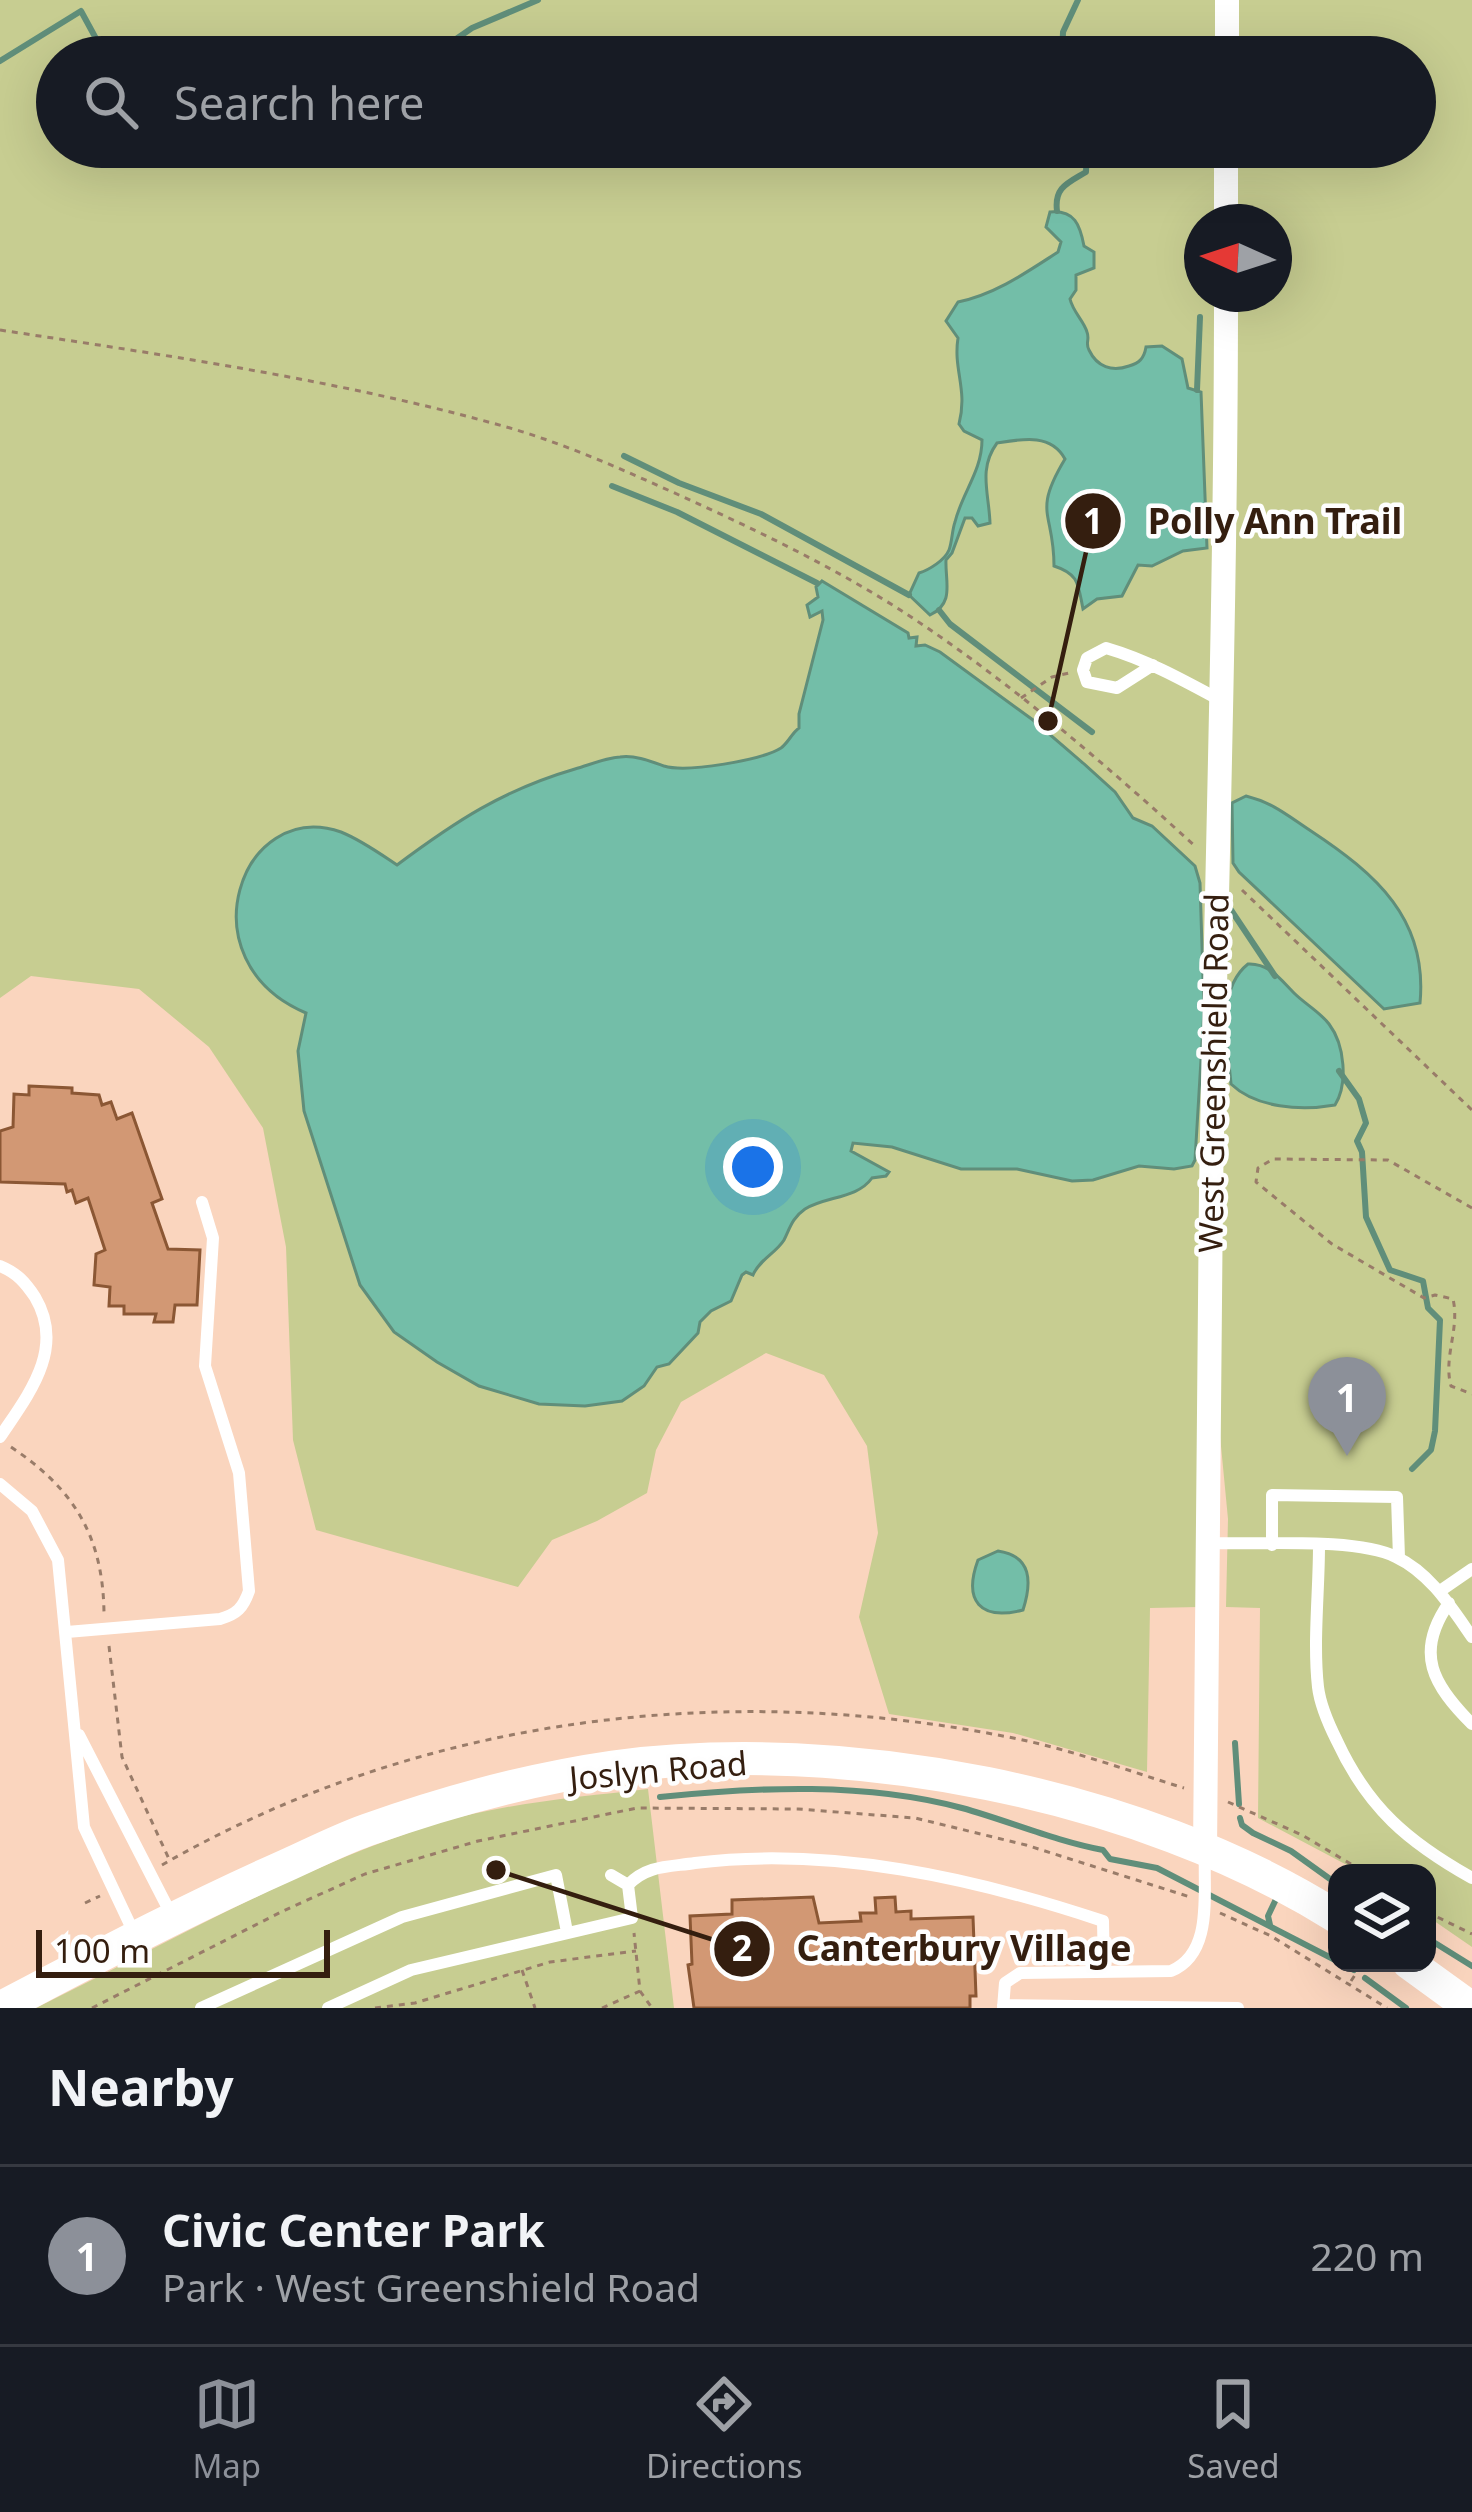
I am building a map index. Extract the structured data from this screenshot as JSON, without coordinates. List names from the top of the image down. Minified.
{"streets":{"street":["West Greenshield Road","Joslyn Road"]},"crossings":[["West Greenshield Road","Joslyn Road"]],"places":["Polly Ann Trail","Canterbury Village"],"scale_bar":"100 m","north":"left","page":{"search":"Search here","pins":"1","scale":"100 m","heading":"Nearby","list":[{"mark":"1","name":"Civic Center Park","note":"Park · West Greenshield Road","value":"220 m"}],"nav":["Map","Directions","Saved"]}}
